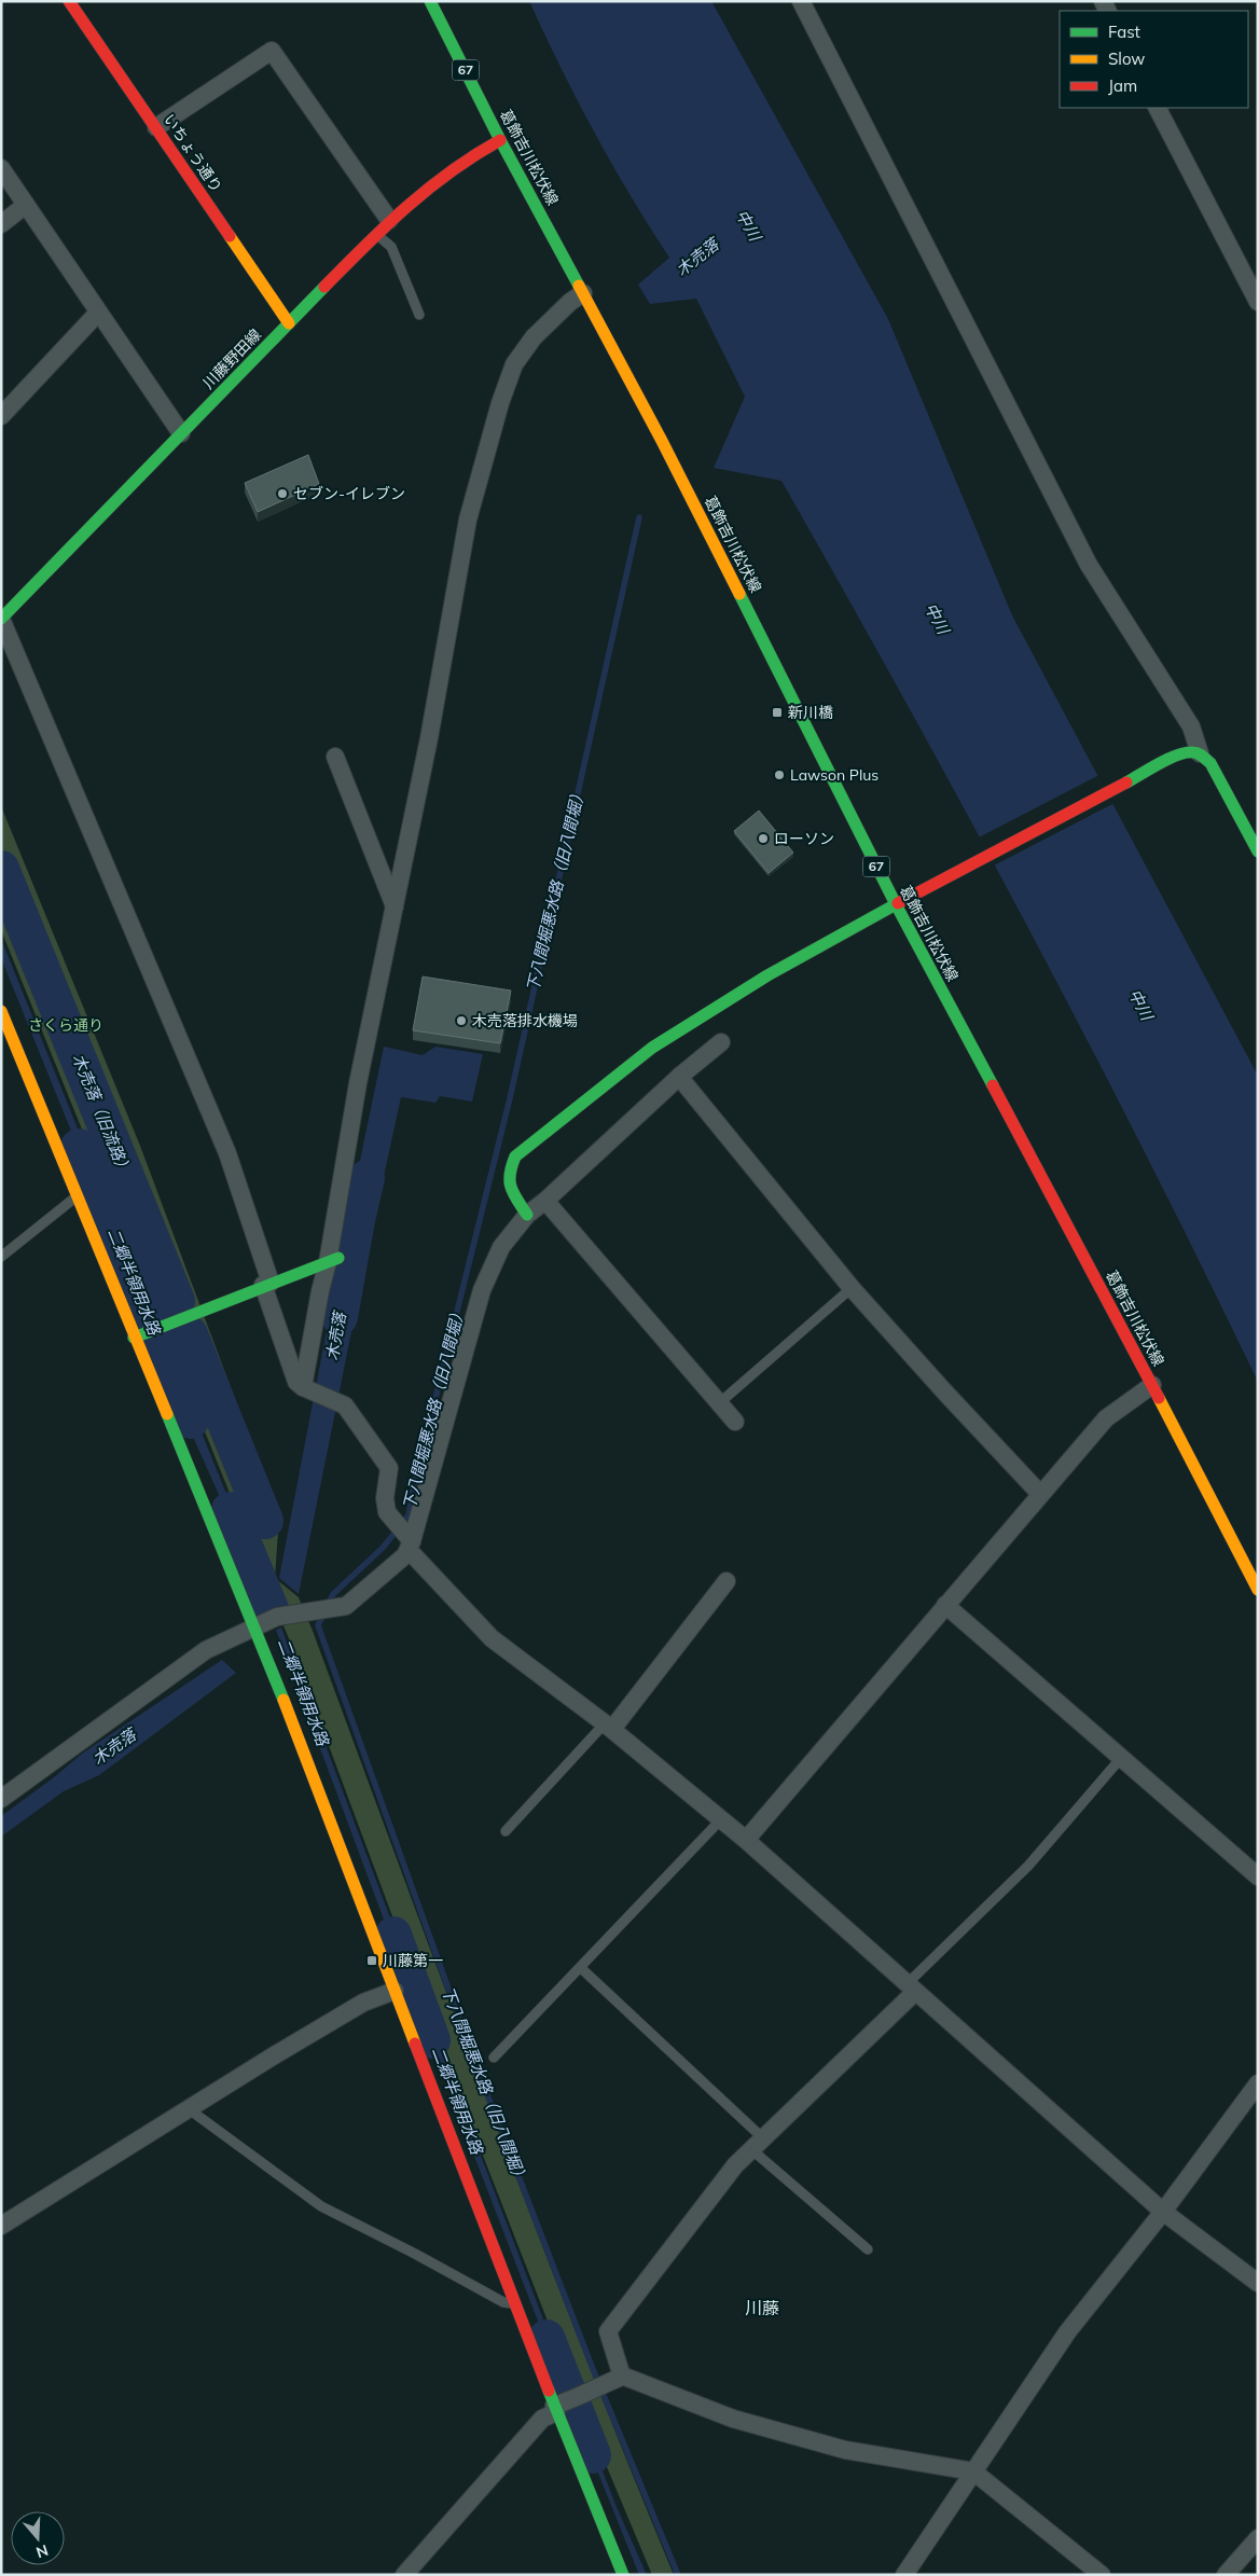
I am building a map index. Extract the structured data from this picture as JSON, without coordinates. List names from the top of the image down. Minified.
{"streets":{"street":["67","いちょう通り","葛飾吉川松伏線","川藤野田線"]},"crossings":[["いちょう通り","川藤野田線"],["葛飾吉川松伏線","川藤野田線"]],"districts":["川藤"],"water":["中川","木売落","下八間堀悪水路（旧八間堀）","木売落（旧流路）","二郷半領用水路"],"parks":["さくら通り"],"places":{"other":["セブン-イレブン","Lawson Plus","ローソン","木売落排水機場"],"transit":["新川橋","川藤第一"]},"legend":["Fast","Slow","Jam"],"north":"bottom"}
